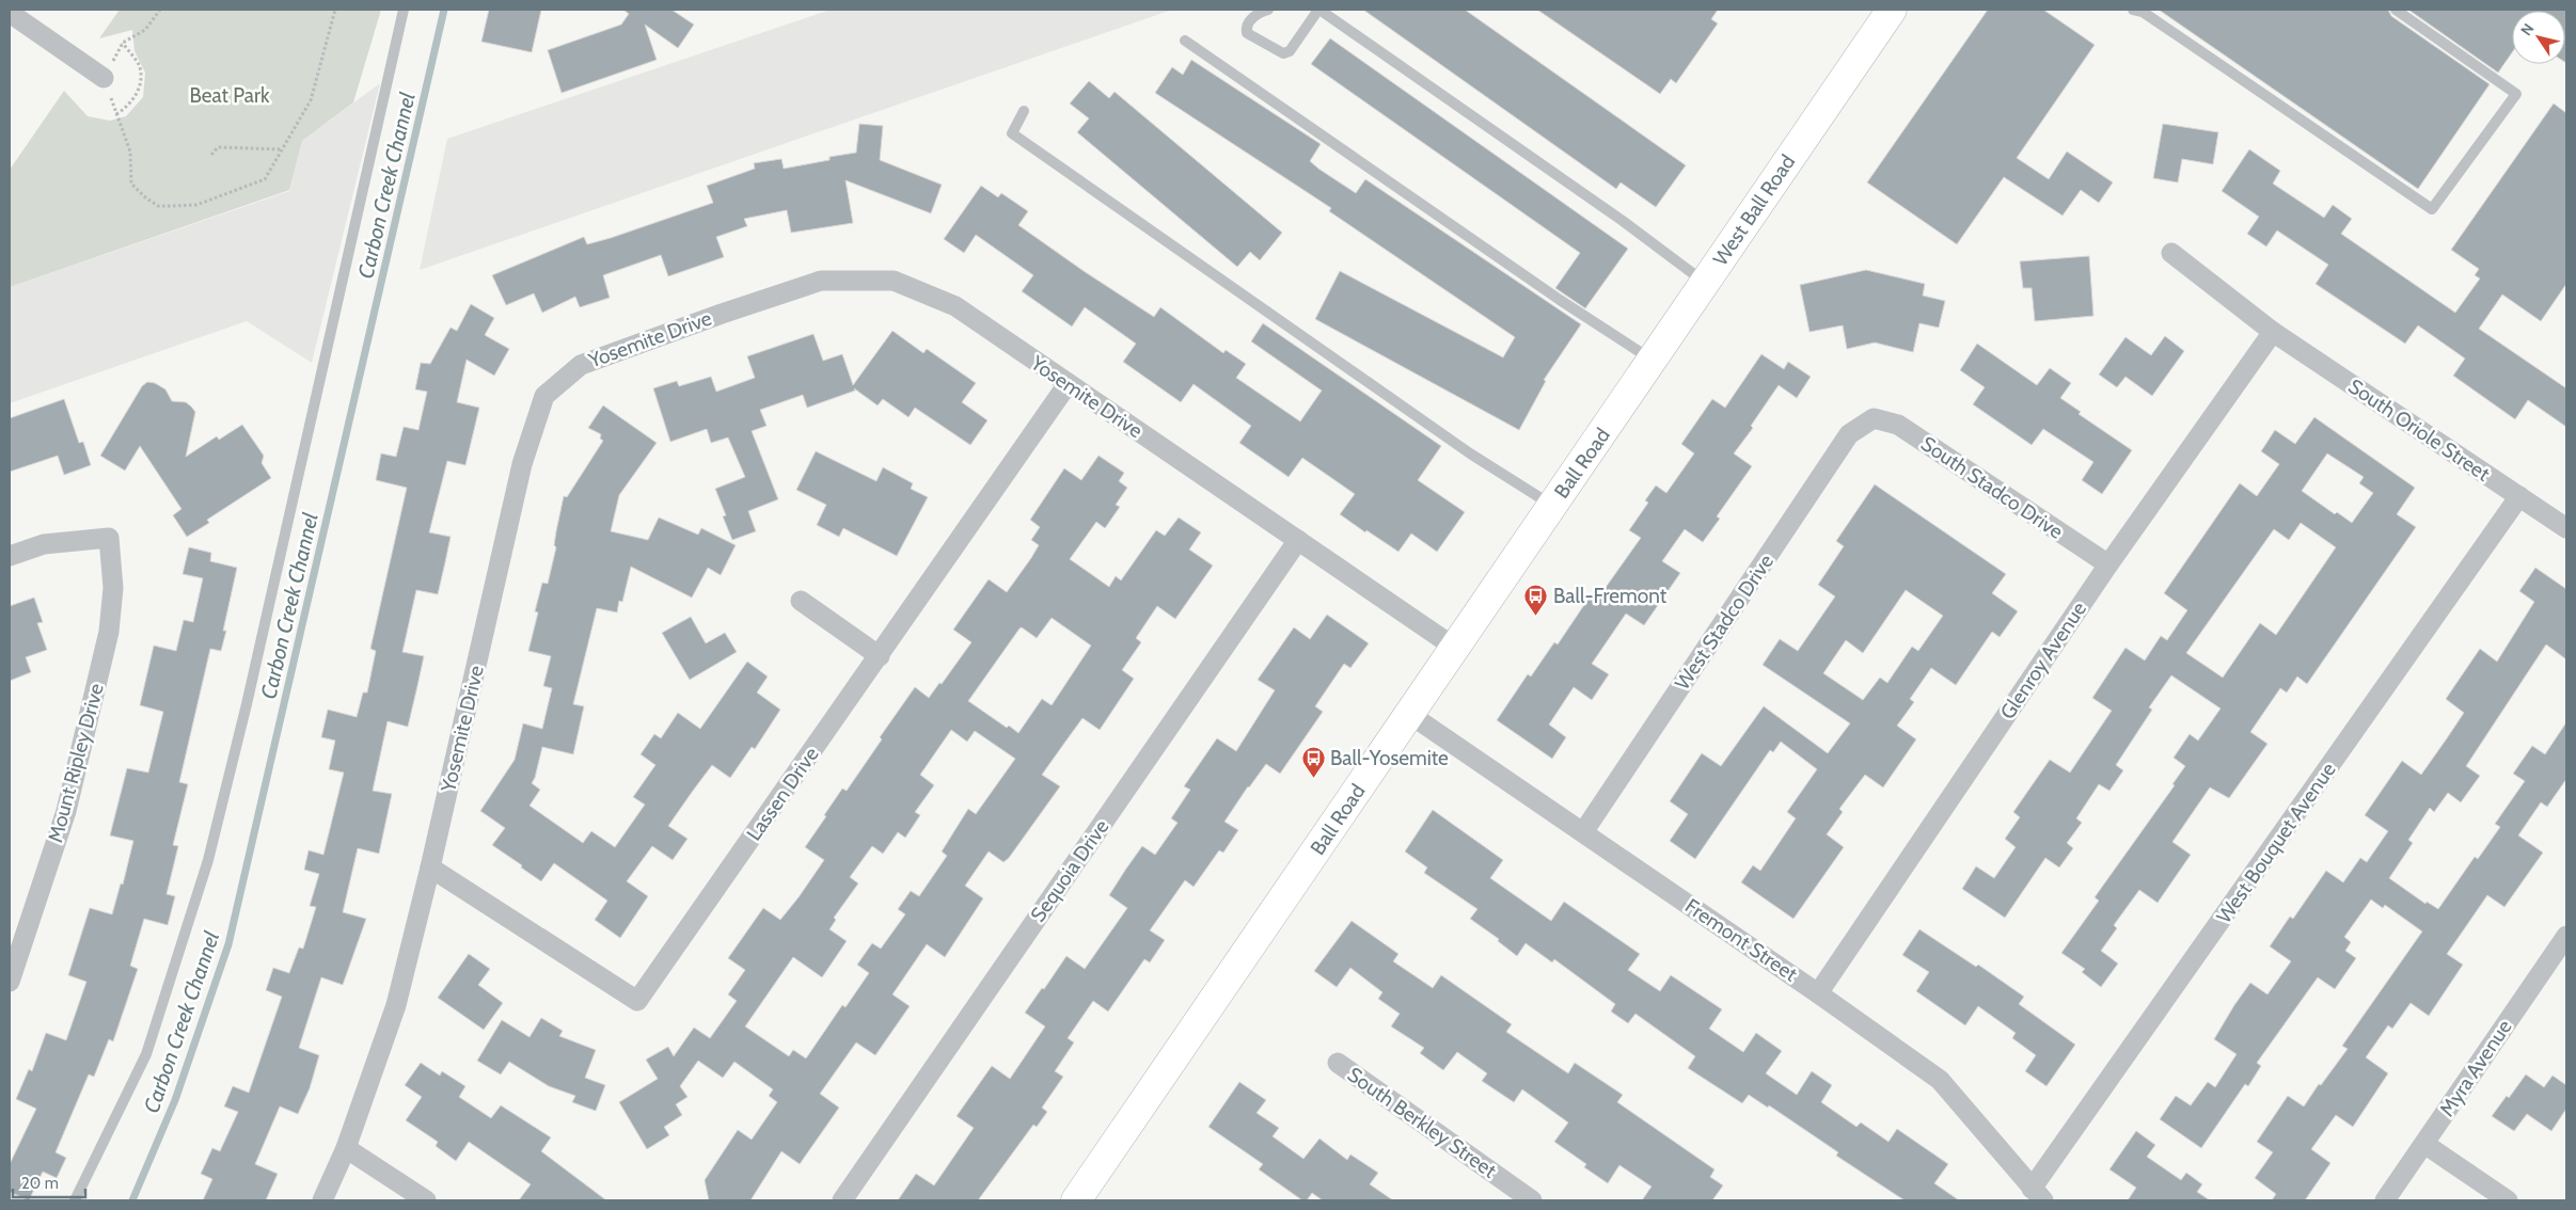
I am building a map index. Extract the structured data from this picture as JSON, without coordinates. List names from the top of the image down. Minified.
{"streets":{"main road":["West Ball Road","Ball Road"],"street":["Yosemite Drive","South Oriole Street","South Stadco Drive","West Stadco Drive","Glenroy Avenue","Mount Ripley Drive","Lassen Drive","West Bouquet Avenue","Sequoia Drive","Fremont Street","Myra Avenue","South Berkley Street"]},"crossings":[["West Ball Road","Ball Road"],["Yosemite Drive","Ball Road"],["Yosemite Drive","Lassen Drive"],["Yosemite Drive","Sequoia Drive"],["South Oriole Street","Glenroy Avenue"],["South Oriole Street","West Bouquet Avenue"],["Ball Road","Fremont Street"],["South Stadco Drive","West Stadco Drive"],["South Stadco Drive","Glenroy Avenue"],["West Stadco Drive","Fremont Street"],["Glenroy Avenue","Fremont Street"],["West Bouquet Avenue","Fremont Street"]],"water":["Carbon Creek Channel"],"parks":["Beat Park"],"places":{"bus stop":["Ball-Fremont","Ball-Yosemite"]},"scale_bar":"20 m","north":"top left"}
